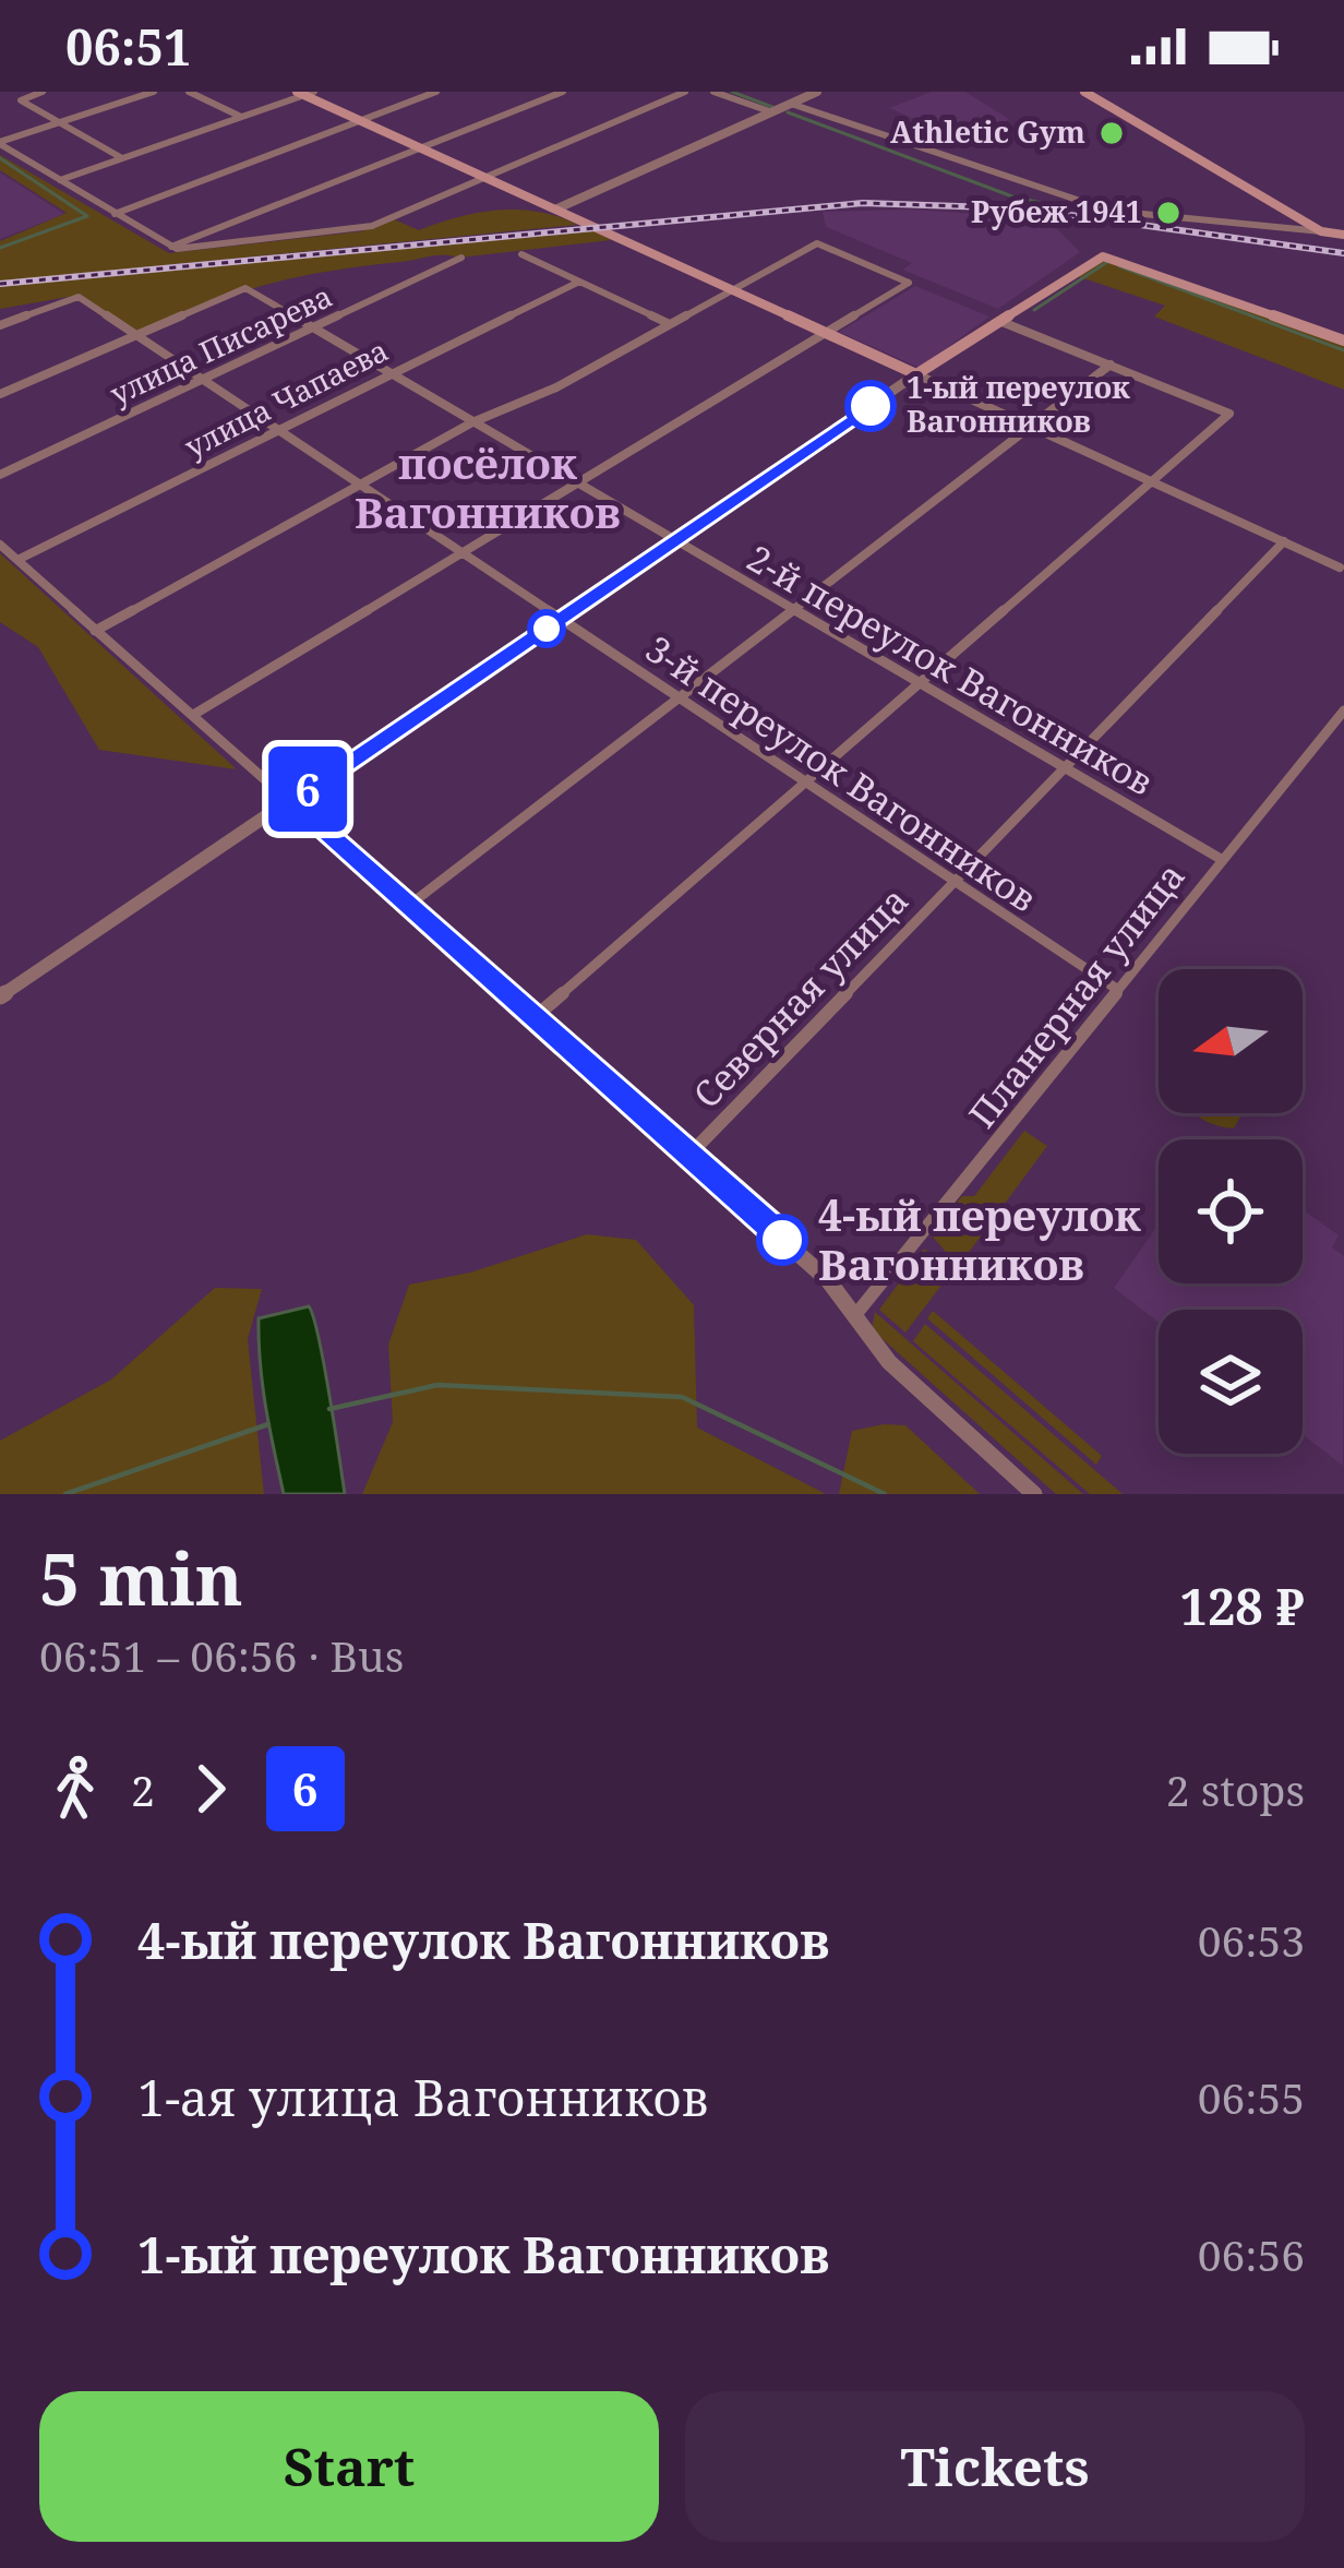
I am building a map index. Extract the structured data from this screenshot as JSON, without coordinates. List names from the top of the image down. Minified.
{"streets":{"street":["улица Писарева","улица Чапаева","2-й переулок Вагонников","3-й переулок Вагонников","Планерная улица","Северная улица"]},"crossings":[["улица Писарева","2-й переулок Вагонников"],["улица Писарева","3-й переулок Вагонников"],["улица Чапаева","2-й переулок Вагонников"],["улица Чапаева","3-й переулок Вагонников"],["2-й переулок Вагонников","3-й переулок Вагонников"],["2-й переулок Вагонников","Планерная улица"],["2-й переулок Вагонников","Северная улица"],["3-й переулок Вагонников","Планерная улица"],["3-й переулок Вагонников","Северная улица"]],"districts":["посёлок Вагонников"],"places":["Athletic Gym","Рубеж 1941","1-ый переулок Вагонников","4-ый переулок Вагонников"],"lines":["bus line 6"],"north":"left","page":{"status":"06:51","on_map":"6","heading":["5 min","06:51 – 06:56 · Bus","128 ₽"],"legs":["2","6","2 stops"],"list":[{"name":"4-ый переулок Вагонников","value":"06:53"},{"name":"1-ая улица Вагонников","value":"06:55"},{"name":"1-ый переулок Вагонников","value":"06:56"}],"buttons":["Start","Tickets"]}}
